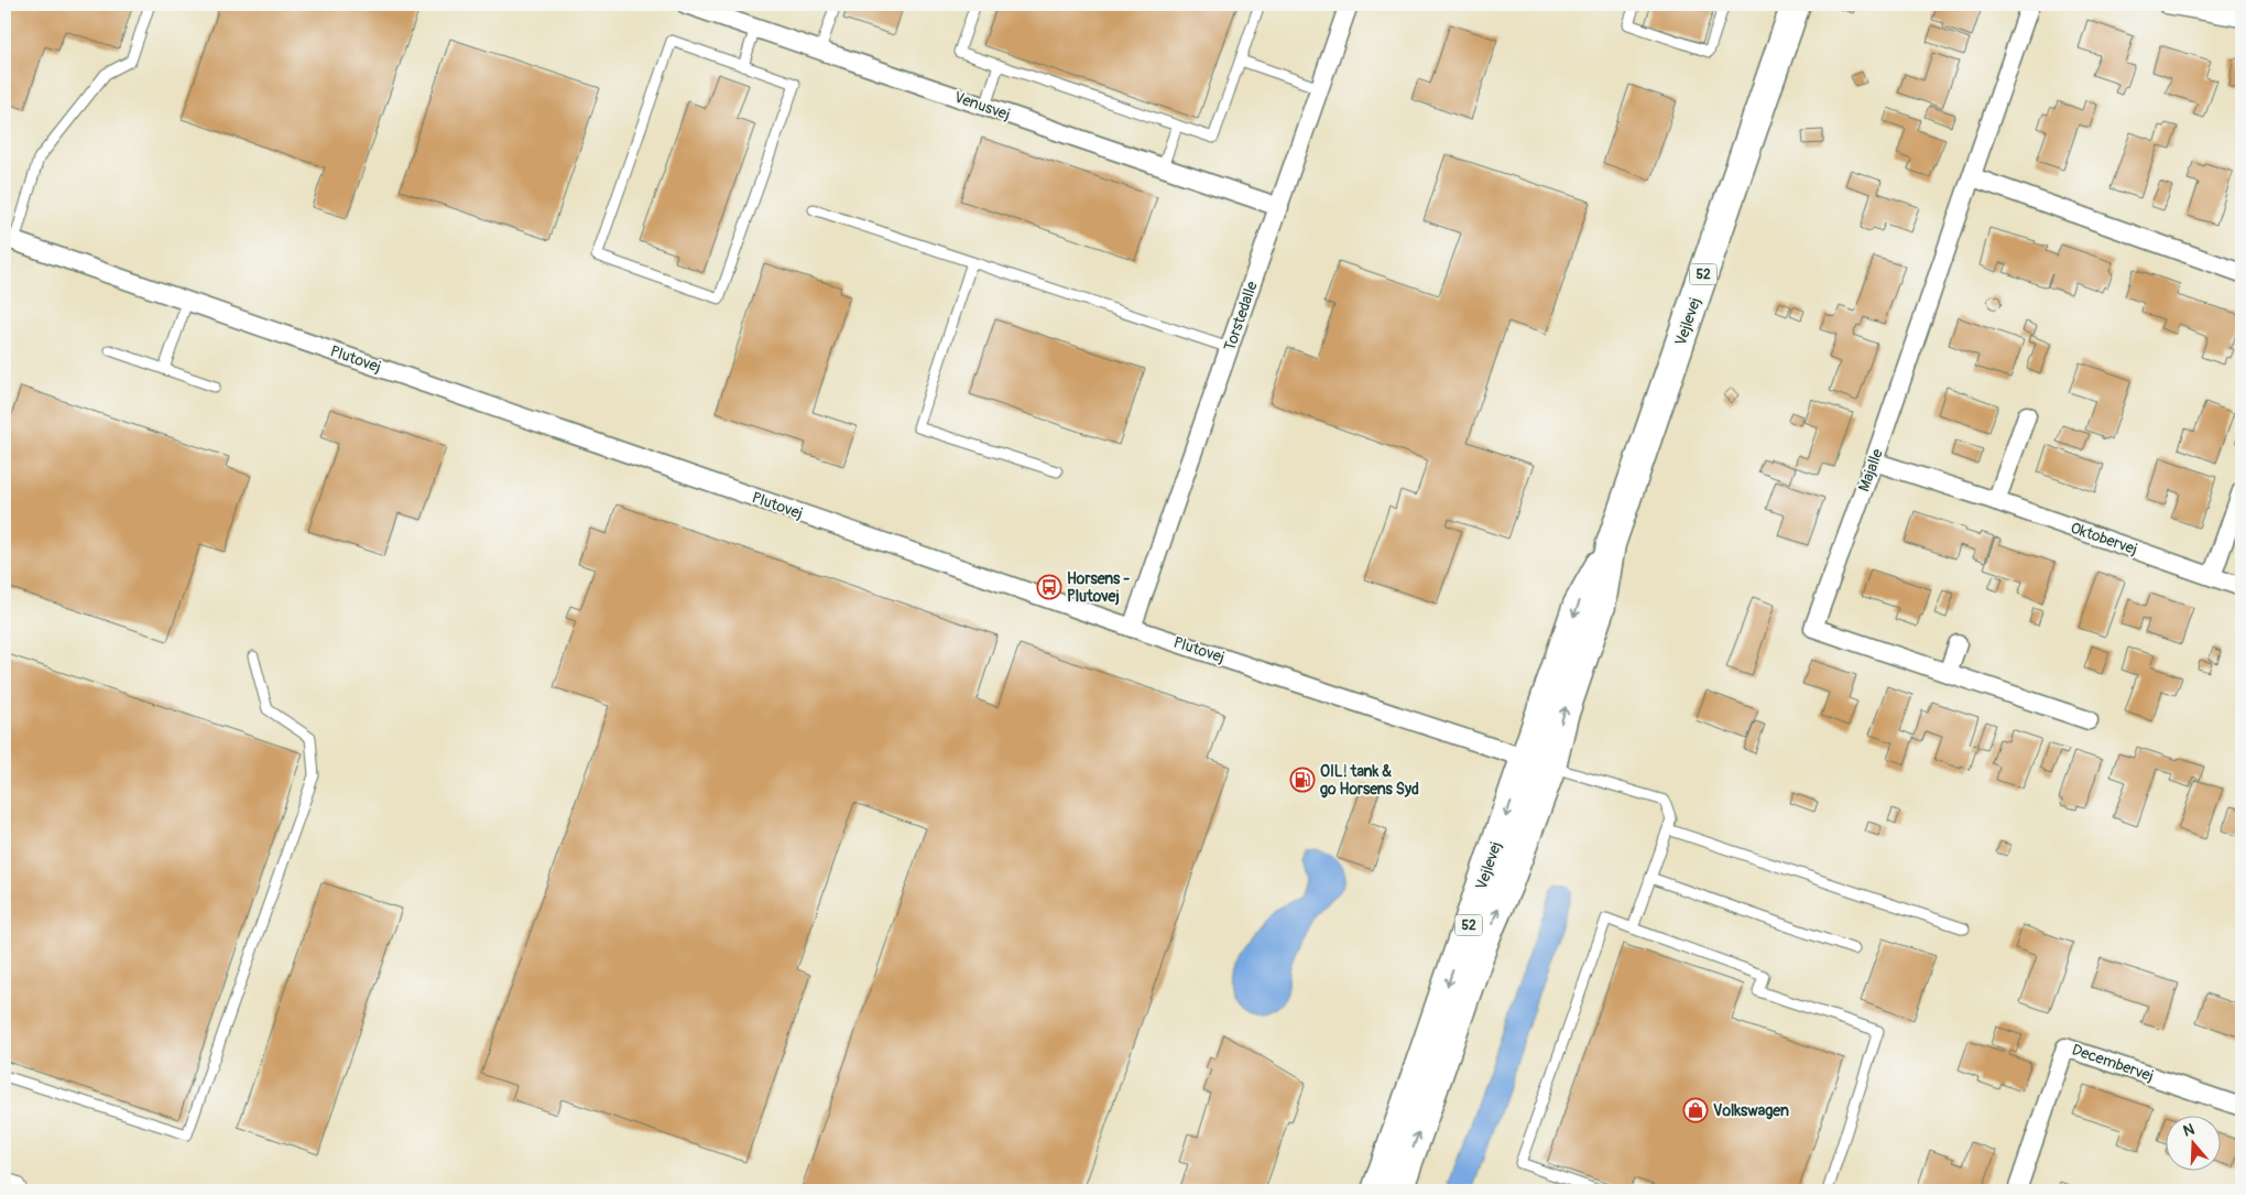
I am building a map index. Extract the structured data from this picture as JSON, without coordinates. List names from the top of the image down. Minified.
{"streets":{"main road":["52","Vejlevej"],"street":["Venusvej","Torstedalle","Plutovej","Majalle","Oktobervej","Decembervej"]},"crossings":[["Venusvej","Torstedalle"],["Torstedalle","Plutovej"],["Vejlevej","Plutovej"],["Majalle","Oktobervej"]],"places":{"bus stop":["Horsens - Plutovej"],"fuel station":["OIL! tank & go Horsens Syd"],"shop":["Volkswagen"]},"north":"top"}
